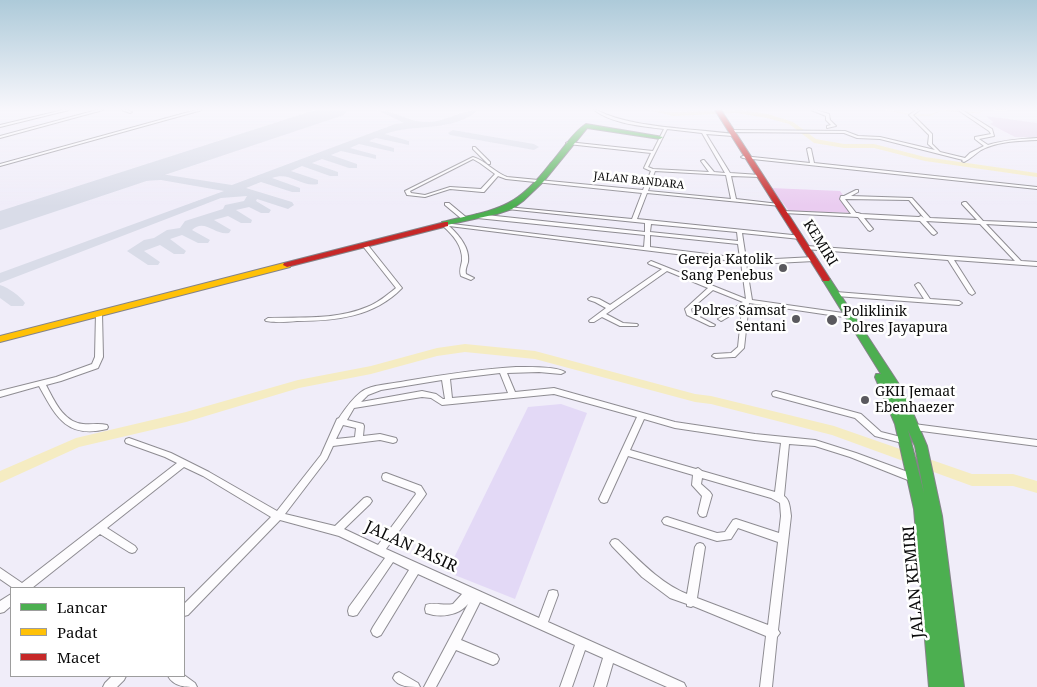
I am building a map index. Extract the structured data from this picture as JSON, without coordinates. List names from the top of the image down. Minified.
{"streets":{"main road":["KEMIRI","JALAN KEMIRI"],"street":["JALAN BANDARA","JALAN PASIR"]},"crossings":[["JALAN BANDARA","KEMIRI"],["KEMIRI","JALAN KEMIRI"]],"places":["Gereja Katolik Sang Penebus","Polres Samsat Sentani","Poliklinik Polres Jayapura","GKII Jemaat Ebenhaezer"],"legend":["Lancar","Padat","Macet"]}
